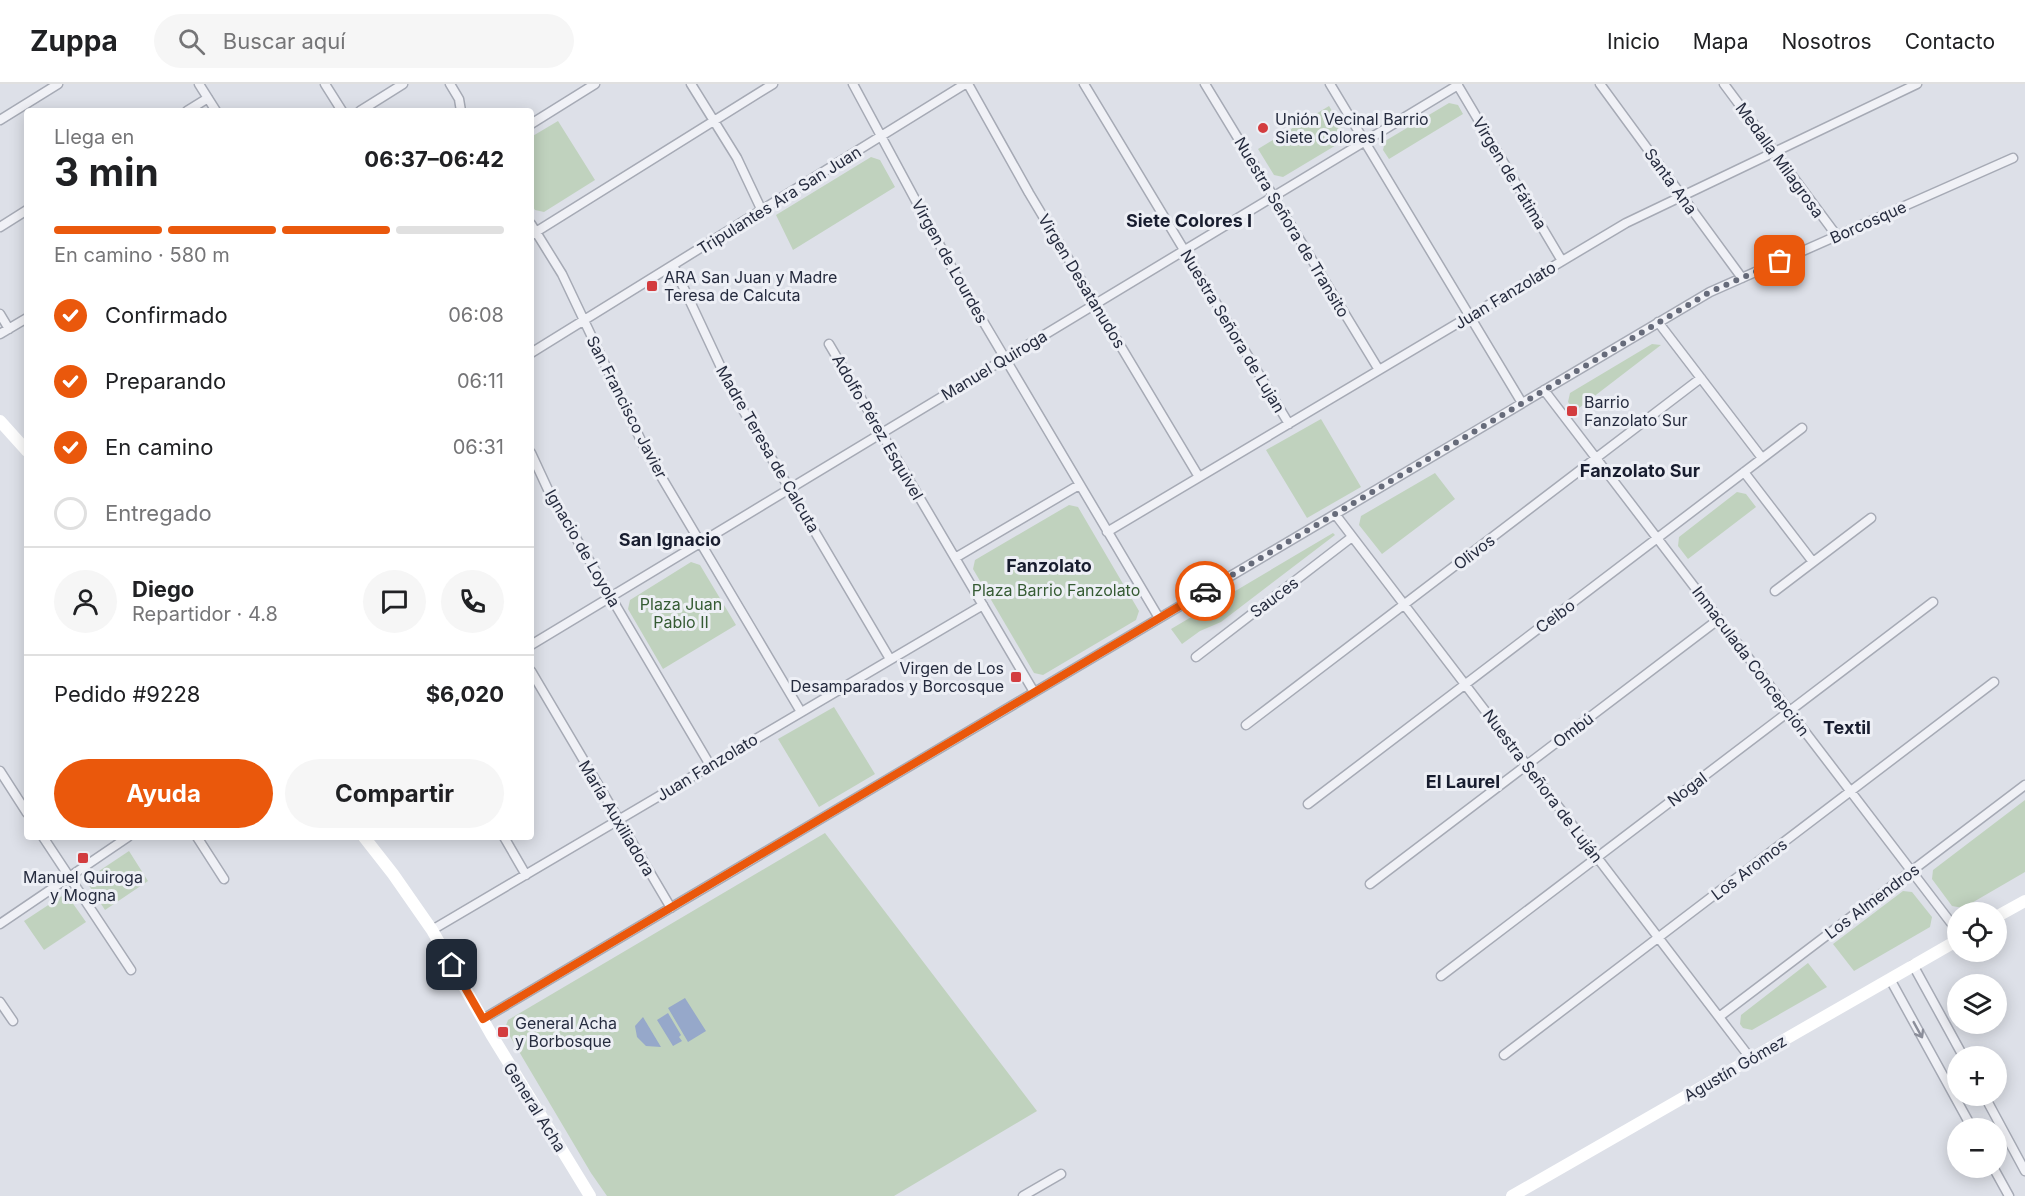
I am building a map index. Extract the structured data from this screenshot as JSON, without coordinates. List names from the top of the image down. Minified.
{"streets":{"main road":["Agustín Gómez","General Acha"],"street":["Medalla Milagrosa","Virgen de Fátima","Santa Ana","Tripulantes Ara San Juan","Borcosque","Nuestra Señora de Transito","Virgen de Lourdes","Virgen Desatanudos","Juan Fanzolato","Nuestra Señora de Lujan","Manuel Quiroga","San Francisco Javier","Adolfo Pérez Esquivel","Madre Teresa de Calcuta","Ignacio de Loyola","Olivos","Sauces","Ceibo","Inmaculada Concepción","Ombú","Nuestra Señora de Luján","Nogal","María Auxiliadora","Los Aromos","Los Almendros"]},"crossings":[["Medalla Milagrosa","Borcosque"],["Medalla Milagrosa","Juan Fanzolato"],["Virgen de Fátima","Juan Fanzolato"],["Virgen de Fátima","Manuel Quiroga"],["Santa Ana","Borcosque"],["Santa Ana","Juan Fanzolato"],["Tripulantes Ara San Juan","Virgen de Lourdes"],["Tripulantes Ara San Juan","Virgen Desatanudos"],["Tripulantes Ara San Juan","San Francisco Javier"],["Tripulantes Ara San Juan","Madre Teresa de Calcuta"],["Borcosque","Virgen de Lourdes"],["Borcosque","Adolfo Pérez Esquivel"],["Borcosque","Inmaculada Concepción"],["Borcosque","Nuestra Señora de Luján"],["Borcosque","María Auxiliadora"],["Borcosque","General Acha"],["Nuestra Señora de Transito","Juan Fanzolato"],["Nuestra Señora de Transito","Manuel Quiroga"],["Virgen de Lourdes","Juan Fanzolato"],["Virgen de Lourdes","Manuel Quiroga"],["Virgen Desatanudos","Juan Fanzolato"],["Virgen Desatanudos","Manuel Quiroga"],["Juan Fanzolato","Nuestra Señora de Lujan"],["Juan Fanzolato","San Francisco Javier"],["Juan Fanzolato","Adolfo Pérez Esquivel"],["Juan Fanzolato","Madre Teresa de Calcuta"],["Juan Fanzolato","Ignacio de Loyola"],["Juan Fanzolato","María Auxiliadora"],["Juan Fanzolato","General Acha"],["Nuestra Señora de Lujan","Manuel Quiroga"],["Manuel Quiroga","San Francisco Javier"],["Manuel Quiroga","Adolfo Pérez Esquivel"],["Manuel Quiroga","Madre Teresa de Calcuta"],["Manuel Quiroga","Ignacio de Loyola"],["Olivos","Inmaculada Concepción"],["Olivos","Nuestra Señora de Luján"],["Sauces","Nuestra Señora de Luján"],["Ceibo","Inmaculada Concepción"],["Ceibo","Nuestra Señora de Luján"],["Inmaculada Concepción","Ombú"],["Inmaculada Concepción","Nogal"],["Inmaculada Concepción","Los Aromos"],["Inmaculada Concepción","Los Almendros"],["Ombú","Nuestra Señora de Luján"],["Nuestra Señora de Luján","Nogal"],["Nuestra Señora de Luján","Los Aromos"],["Nuestra Señora de Luján","Los Almendros"],["Nuestra Señora de Luján","Agustín Gómez"]],"districts":["Siete Colores I","Fanzolato Sur","San Ignacio","Fanzolato","Textil","El Laurel"],"parks":["Plaza Barrio Fanzolato","Plaza Juan Pablo II"],"places":{"other":["Unión Vecinal Barrio Siete Colores I"],"transit":["ARA San Juan y Madre Teresa de Calcuta","Barrio Fanzolato Sur","Virgen de Los Desamparados y Borcosque","Manuel Quiroga y Mogna","General Acha y Borbosque"]},"page":{"header":"Zuppa","search":"Buscar aquí","nav":["Inicio","Mapa","Nosotros","Contacto"],"heading":["3 min","Llega en","06:37–06:42"],"panel":["Diego","Repartidor · 4.8","Pedido #9228","$6,020"],"bar":"En camino · 580 m","list":[["Confirmado","06:08"],["Preparando","06:11"],["En camino","06:31"],"Entregado"],"buttons":["Ayuda","Compartir"],"map_buttons":["+","−"]}}
